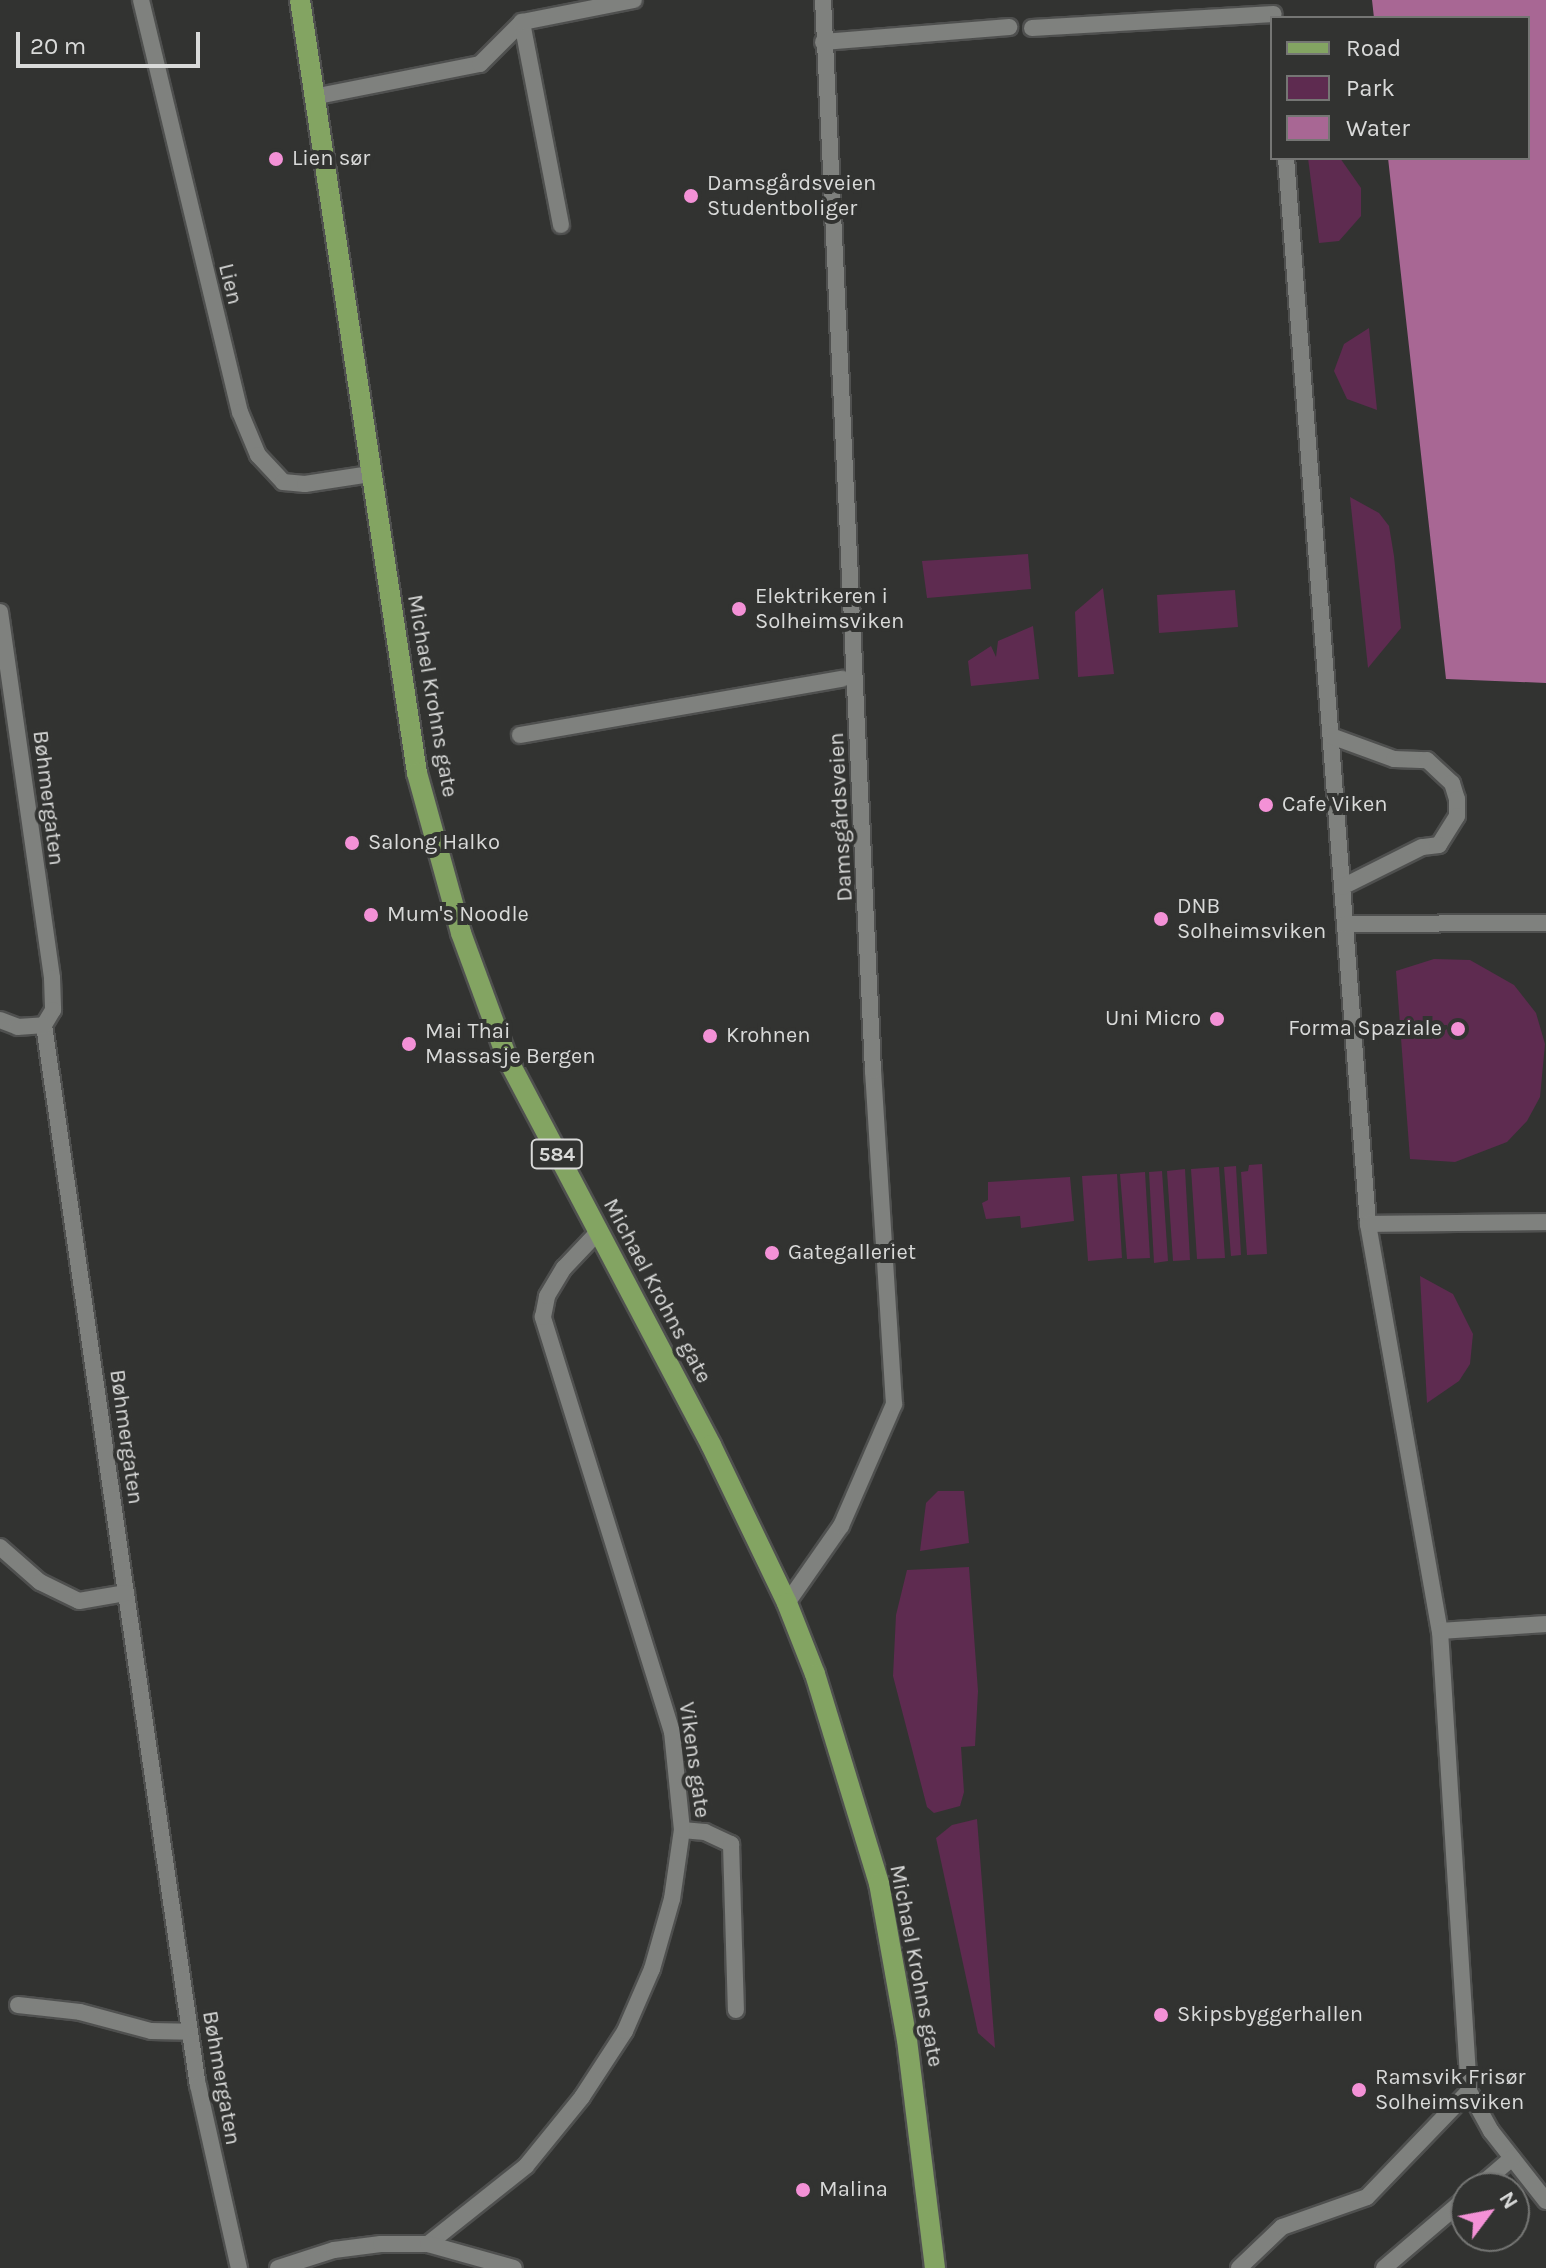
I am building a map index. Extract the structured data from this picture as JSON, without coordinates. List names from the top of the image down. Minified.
{"streets":{"main road":["Michael Krohns gate","584"],"street":["Lien","Bøhmergaten","Damsgårdsveien","Vikens gate"]},"crossings":[["Lien","Michael Krohns gate"],["Michael Krohns gate","Damsgårdsveien"],["Michael Krohns gate","Vikens gate"]],"places":["Lien sør","Damsgårdsveien Studentboliger","Elektrikeren i Solheimsviken","Cafe Viken","Salong Halko","Mum's Noodle","DNB Solheimsviken","Uni Micro","Forma Spaziale","Krohnen","Mai Thai Massasje Bergen","Gategalleriet","Skipsbyggerhallen","Ramsvik Frisør Solheimsviken","Malina"],"legend":["Road","Park","Water"],"scale_bar":"20 m","north":"top right"}
